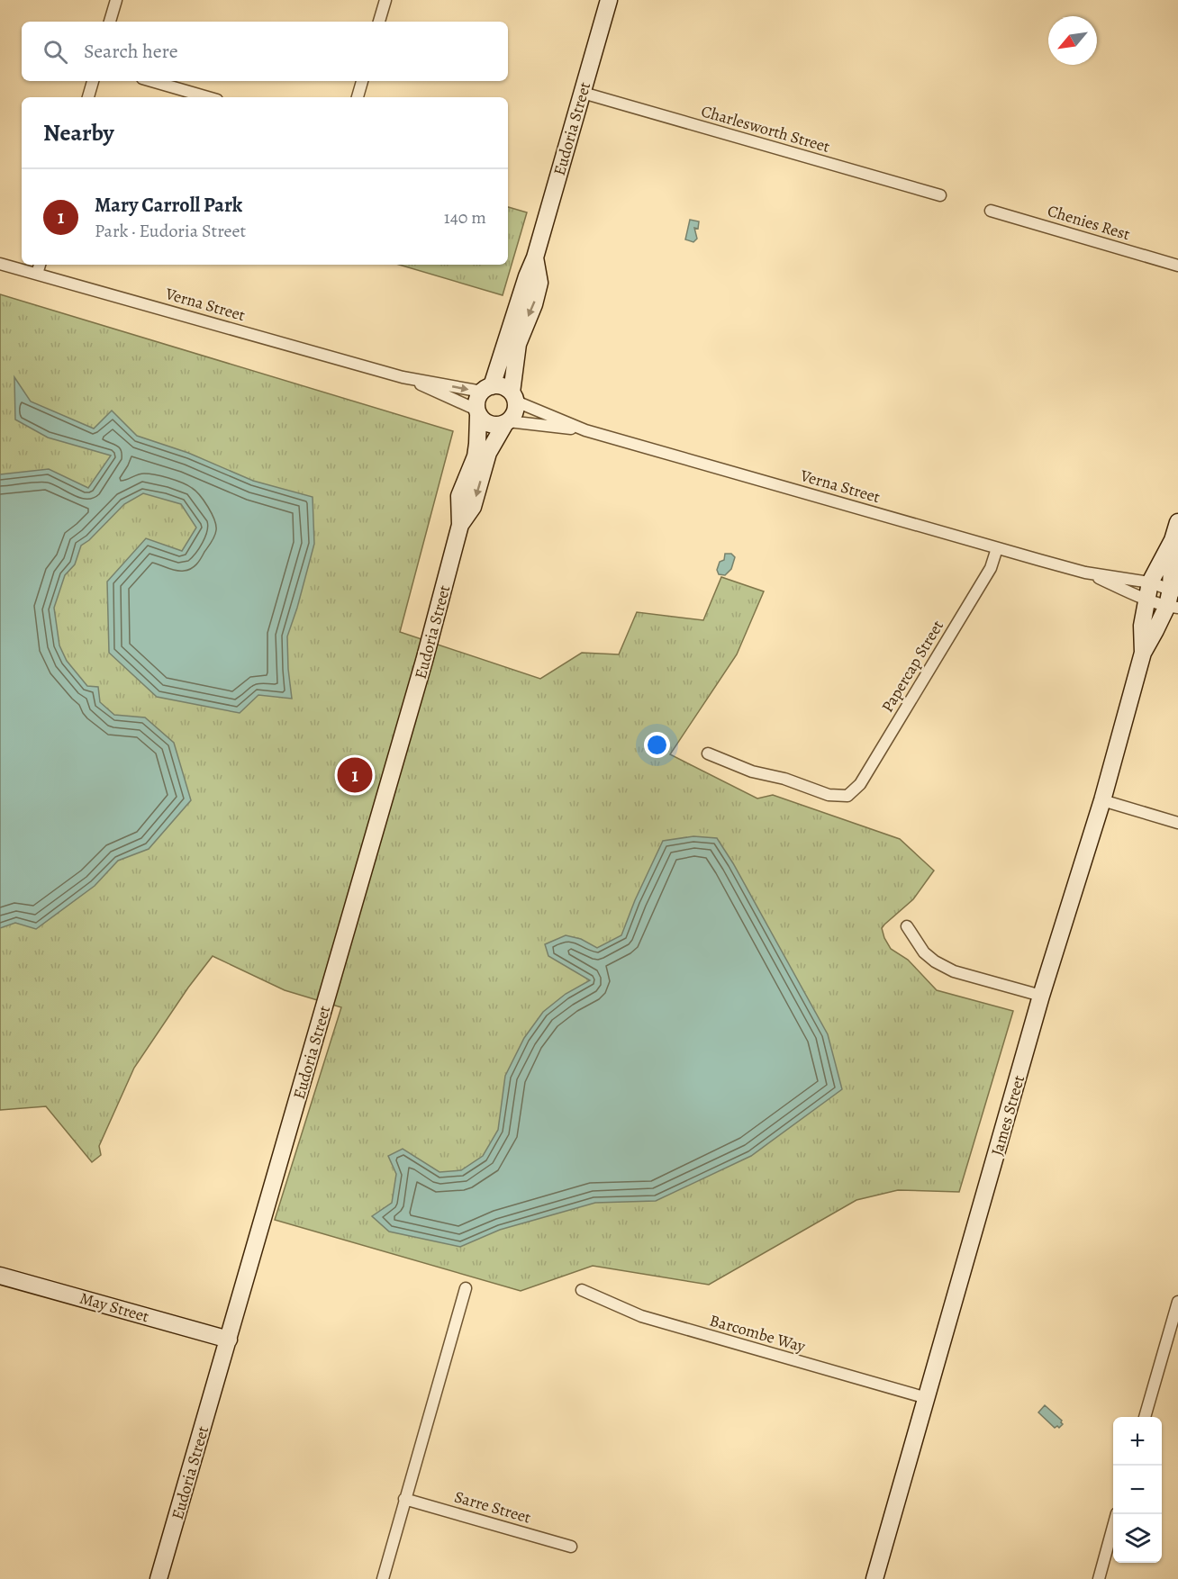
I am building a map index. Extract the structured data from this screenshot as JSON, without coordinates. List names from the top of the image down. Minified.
{"streets":{"street":["Eudoria Street","Charlesworth Street","Chenies Rest","Verna Street","Papercap Street","James Street","May Street","Barcombe Way","Sarre Street"]},"crossings":[["Eudoria Street","Charlesworth Street"],["Eudoria Street","Verna Street"],["Eudoria Street","May Street"],["Verna Street","Papercap Street"],["Verna Street","James Street"],["James Street","Barcombe Way"]],"north":"bottom left","page":{"search":"Search here","heading":"Nearby","list":[{"mark":"1","name":"Mary Carroll Park","note":"Park · Eudoria Street","value":"140 m"}],"pins":"1","map_buttons":["+","−"]}}
